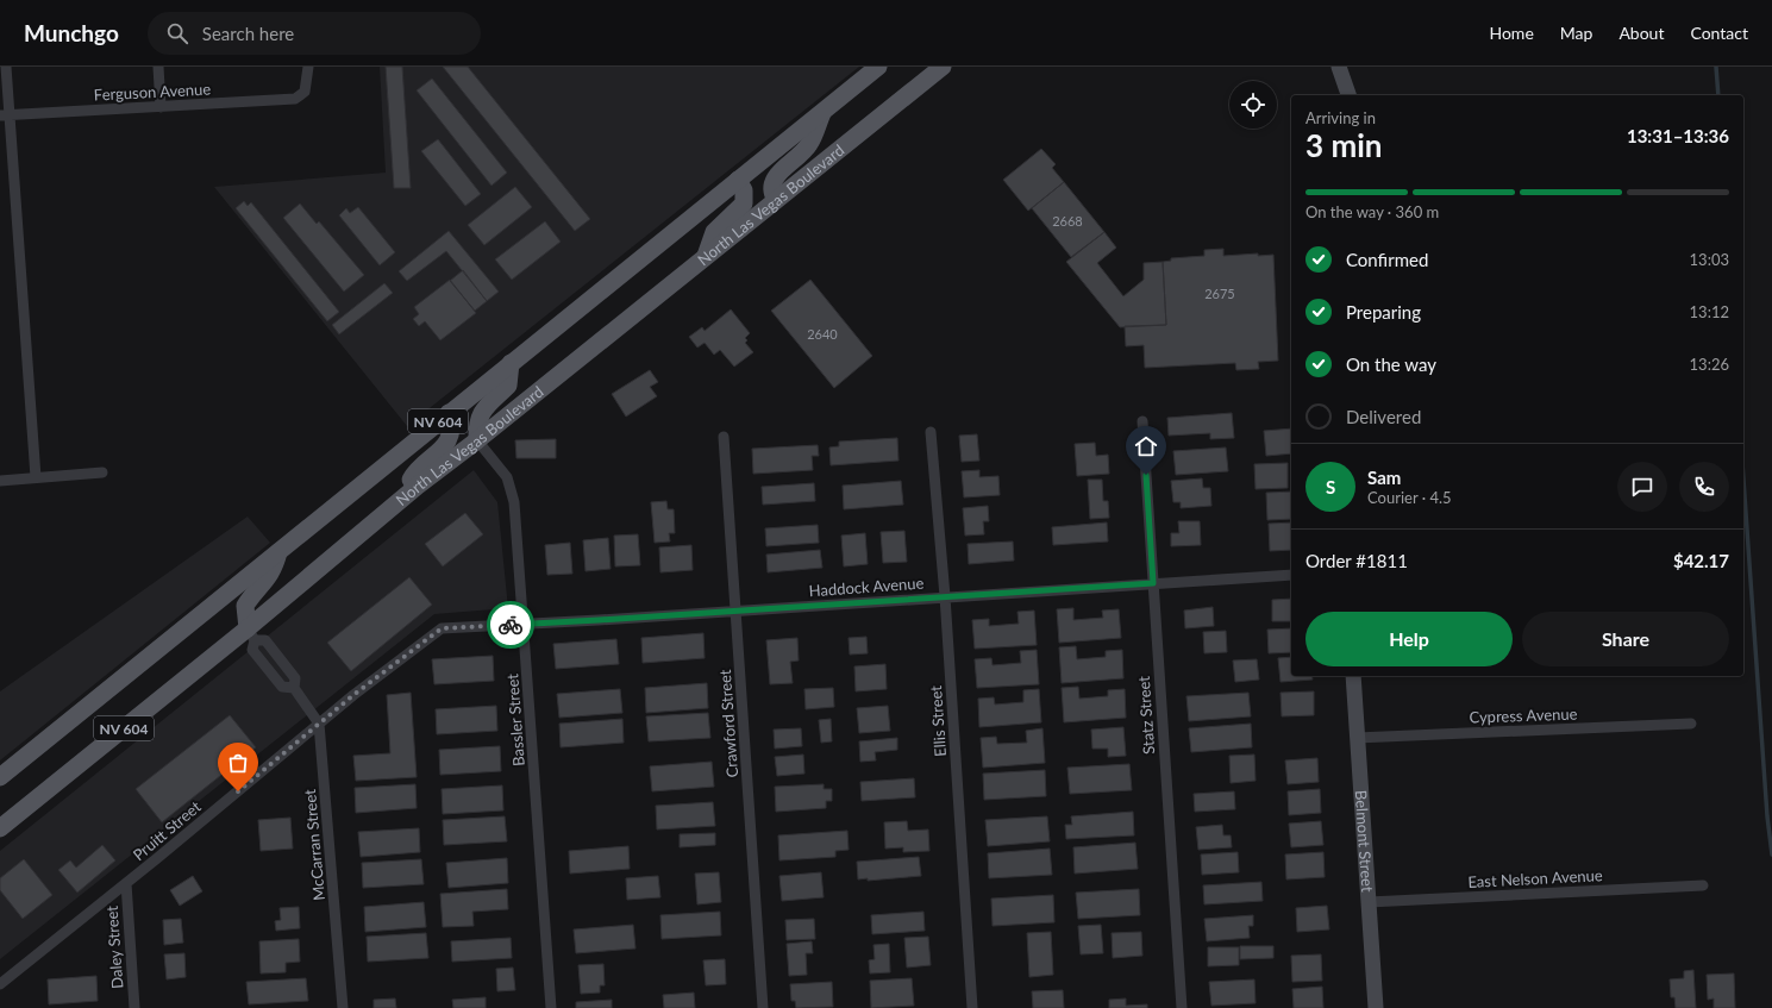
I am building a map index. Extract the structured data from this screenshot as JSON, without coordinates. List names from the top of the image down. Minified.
{"streets":{"main road":["North Las Vegas Boulevard","NV 604"],"street":["Ferguson Avenue","Haddock Avenue","Statz Street","Cypress Avenue","Bassler Street","Ellis Street","Crawford Street","Pruitt Street","Belmont Street","McCarran Street","East Nelson Avenue","Daley Street"]},"crossings":[["North Las Vegas Boulevard","Bassler Street"],["Haddock Avenue","Statz Street"],["Haddock Avenue","Bassler Street"],["Haddock Avenue","Ellis Street"],["Haddock Avenue","Crawford Street"],["Haddock Avenue","Pruitt Street"],["Cypress Avenue","Belmont Street"],["Pruitt Street","McCarran Street"],["Pruitt Street","Daley Street"],["Belmont Street","East Nelson Avenue"]],"house_numbers":["2668","2675","2640"],"page":{"header":"Munchgo","search":"Search here","nav":["Home","Map","About","Contact"],"heading":["3 min","Arriving in","13:31–13:36"],"panel":["Sam","Courier · 4.5","Order #1811","$42.17"],"bar":"On the way · 360 m","list":[["Confirmed","13:03"],["Preparing","13:12"],["On the way","13:26"],"Delivered"],"round":"S","buttons":["Help","Share"]}}
